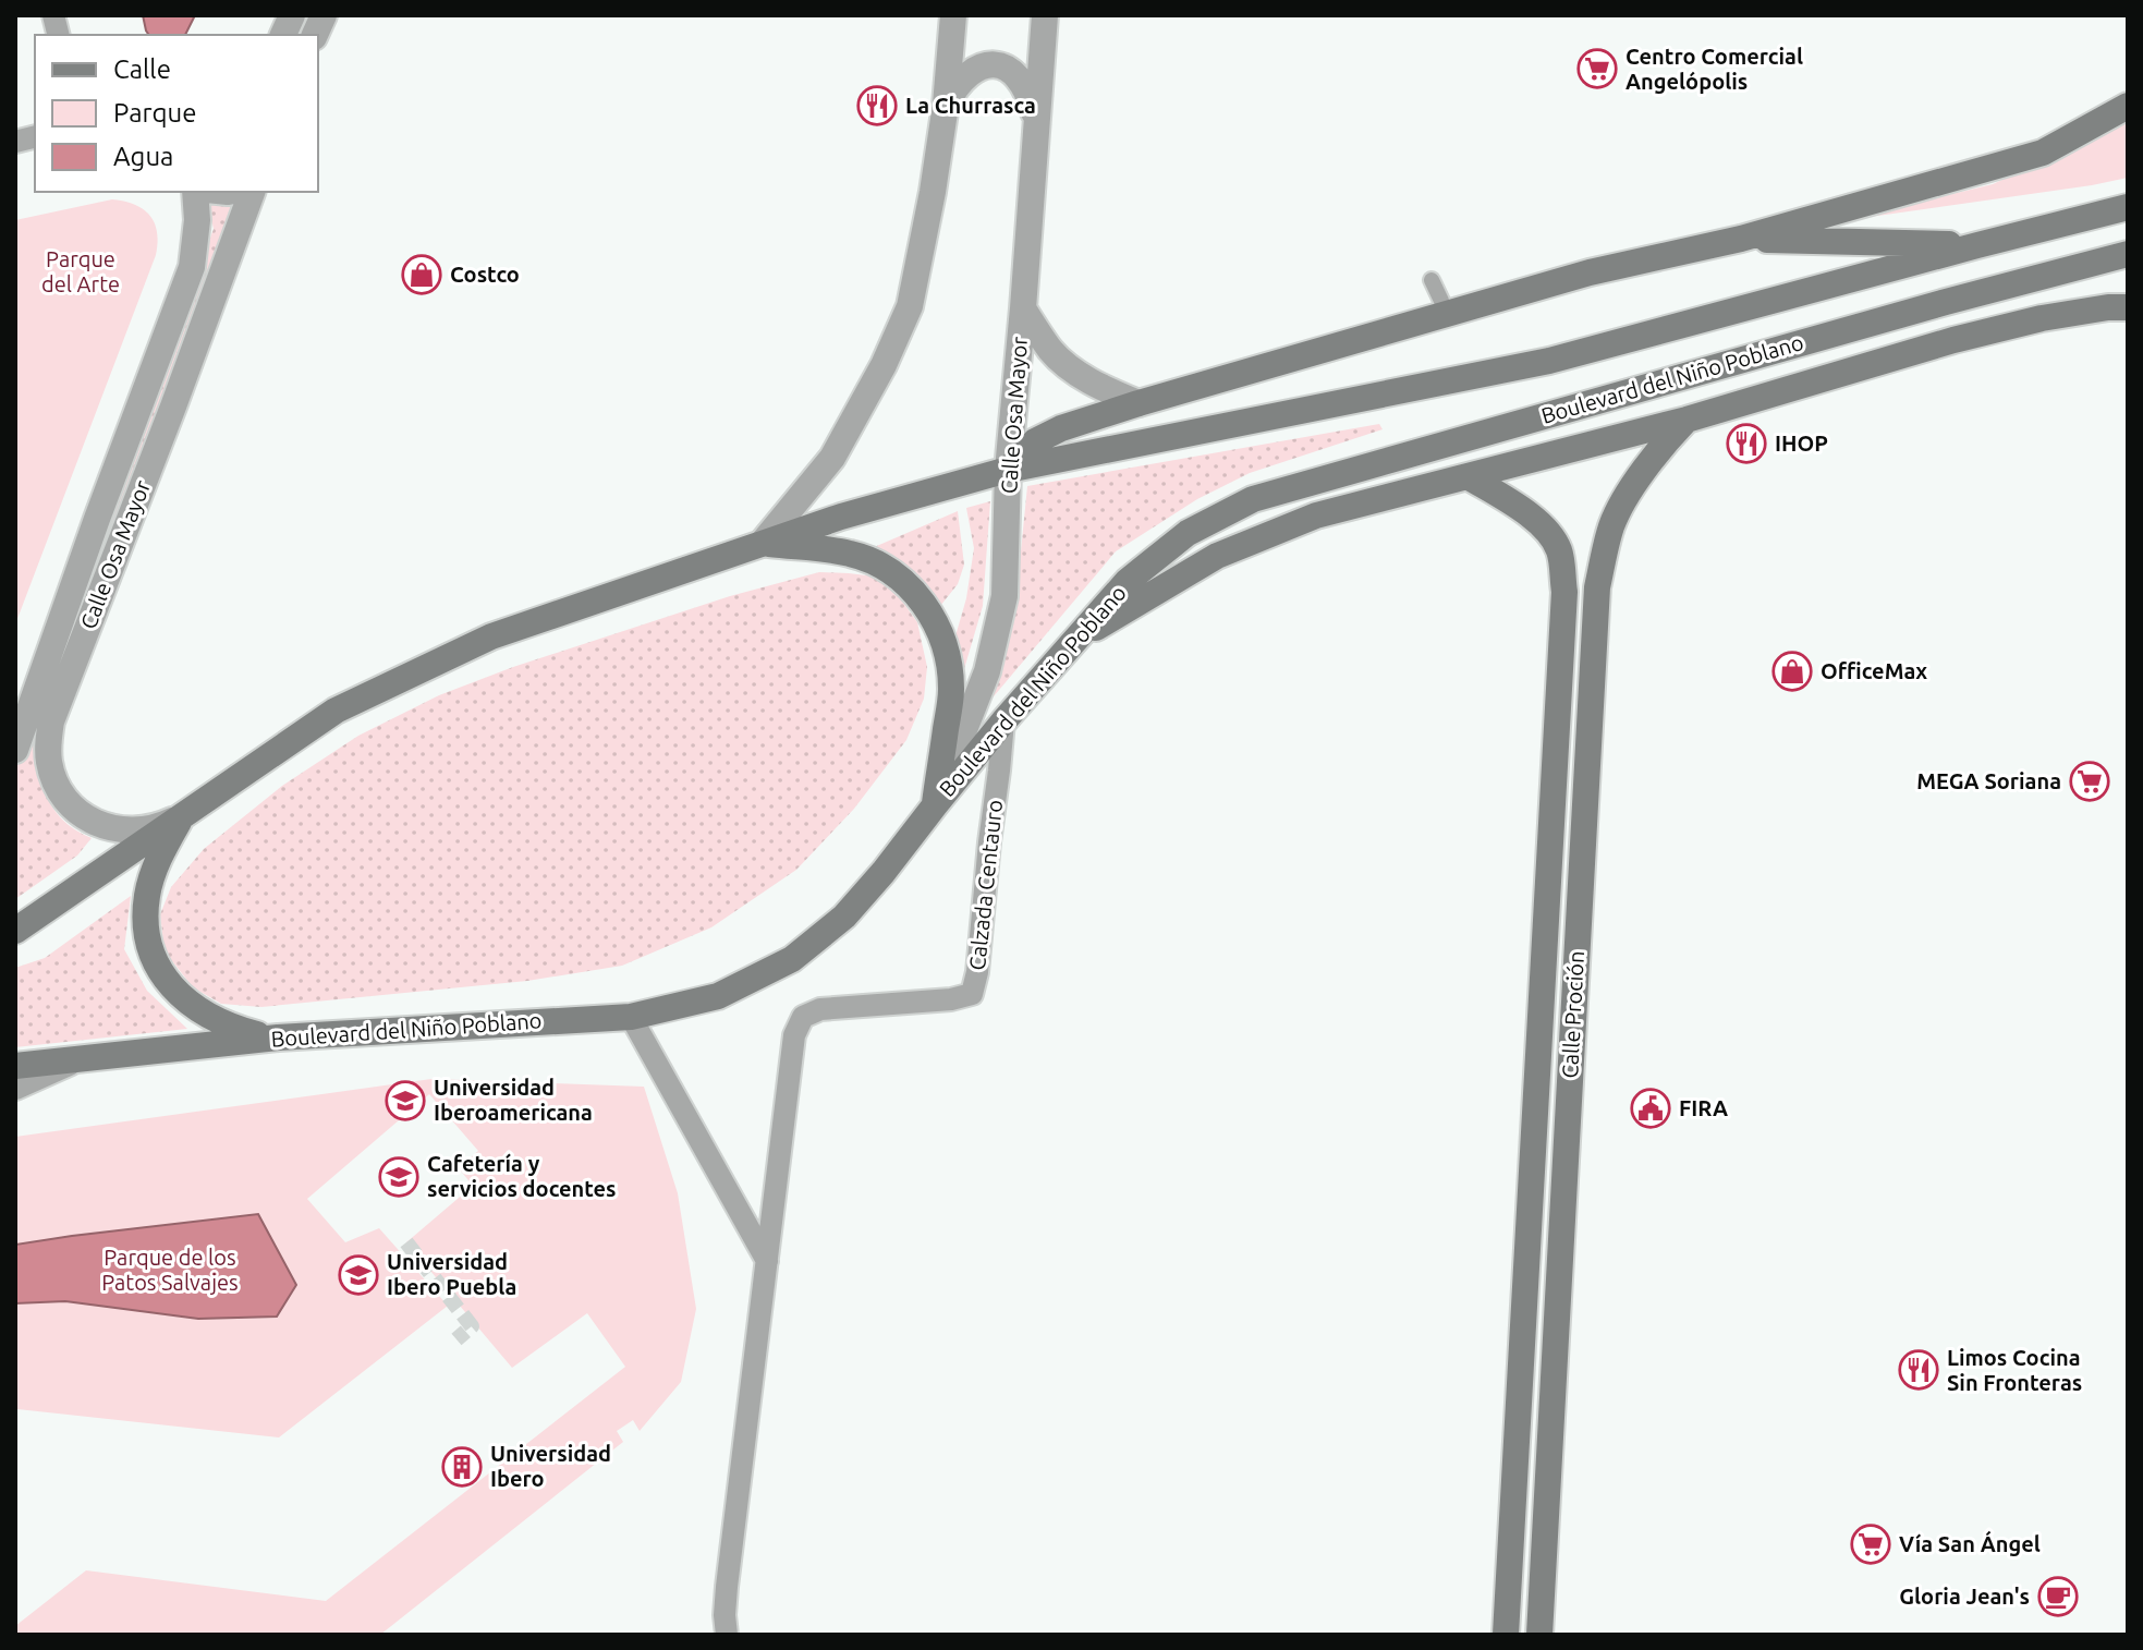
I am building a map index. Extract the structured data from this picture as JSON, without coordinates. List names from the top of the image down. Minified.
{"streets":{"main road":["Boulevard del Niño Poblano","Calle Proción"],"street":["Calle Osa Mayor","Calzada Centauro"]},"crossings":[["Boulevard del Niño Poblano","Calle Osa Mayor"],["Boulevard del Niño Poblano","Calzada Centauro"]],"parks":["Parque del Arte","Parque de los Patos Salvajes"],"places":{"supermarket":["Centro Comercial Angelópolis","MEGA Soriana","Vía San Ángel"],"restaurant":["La Churrasca","IHOP","Limos Cocina Sin Fronteras"],"shop":["Costco","OfficeMax"],"school or university":["Universidad Iberoamericana","Cafetería y servicios docentes","Universidad Ibero Puebla"],"public building":["FIRA"],"building":["Universidad Ibero"],"cafe":["Gloria Jean's"]},"legend":["Calle","Parque","Agua"]}
